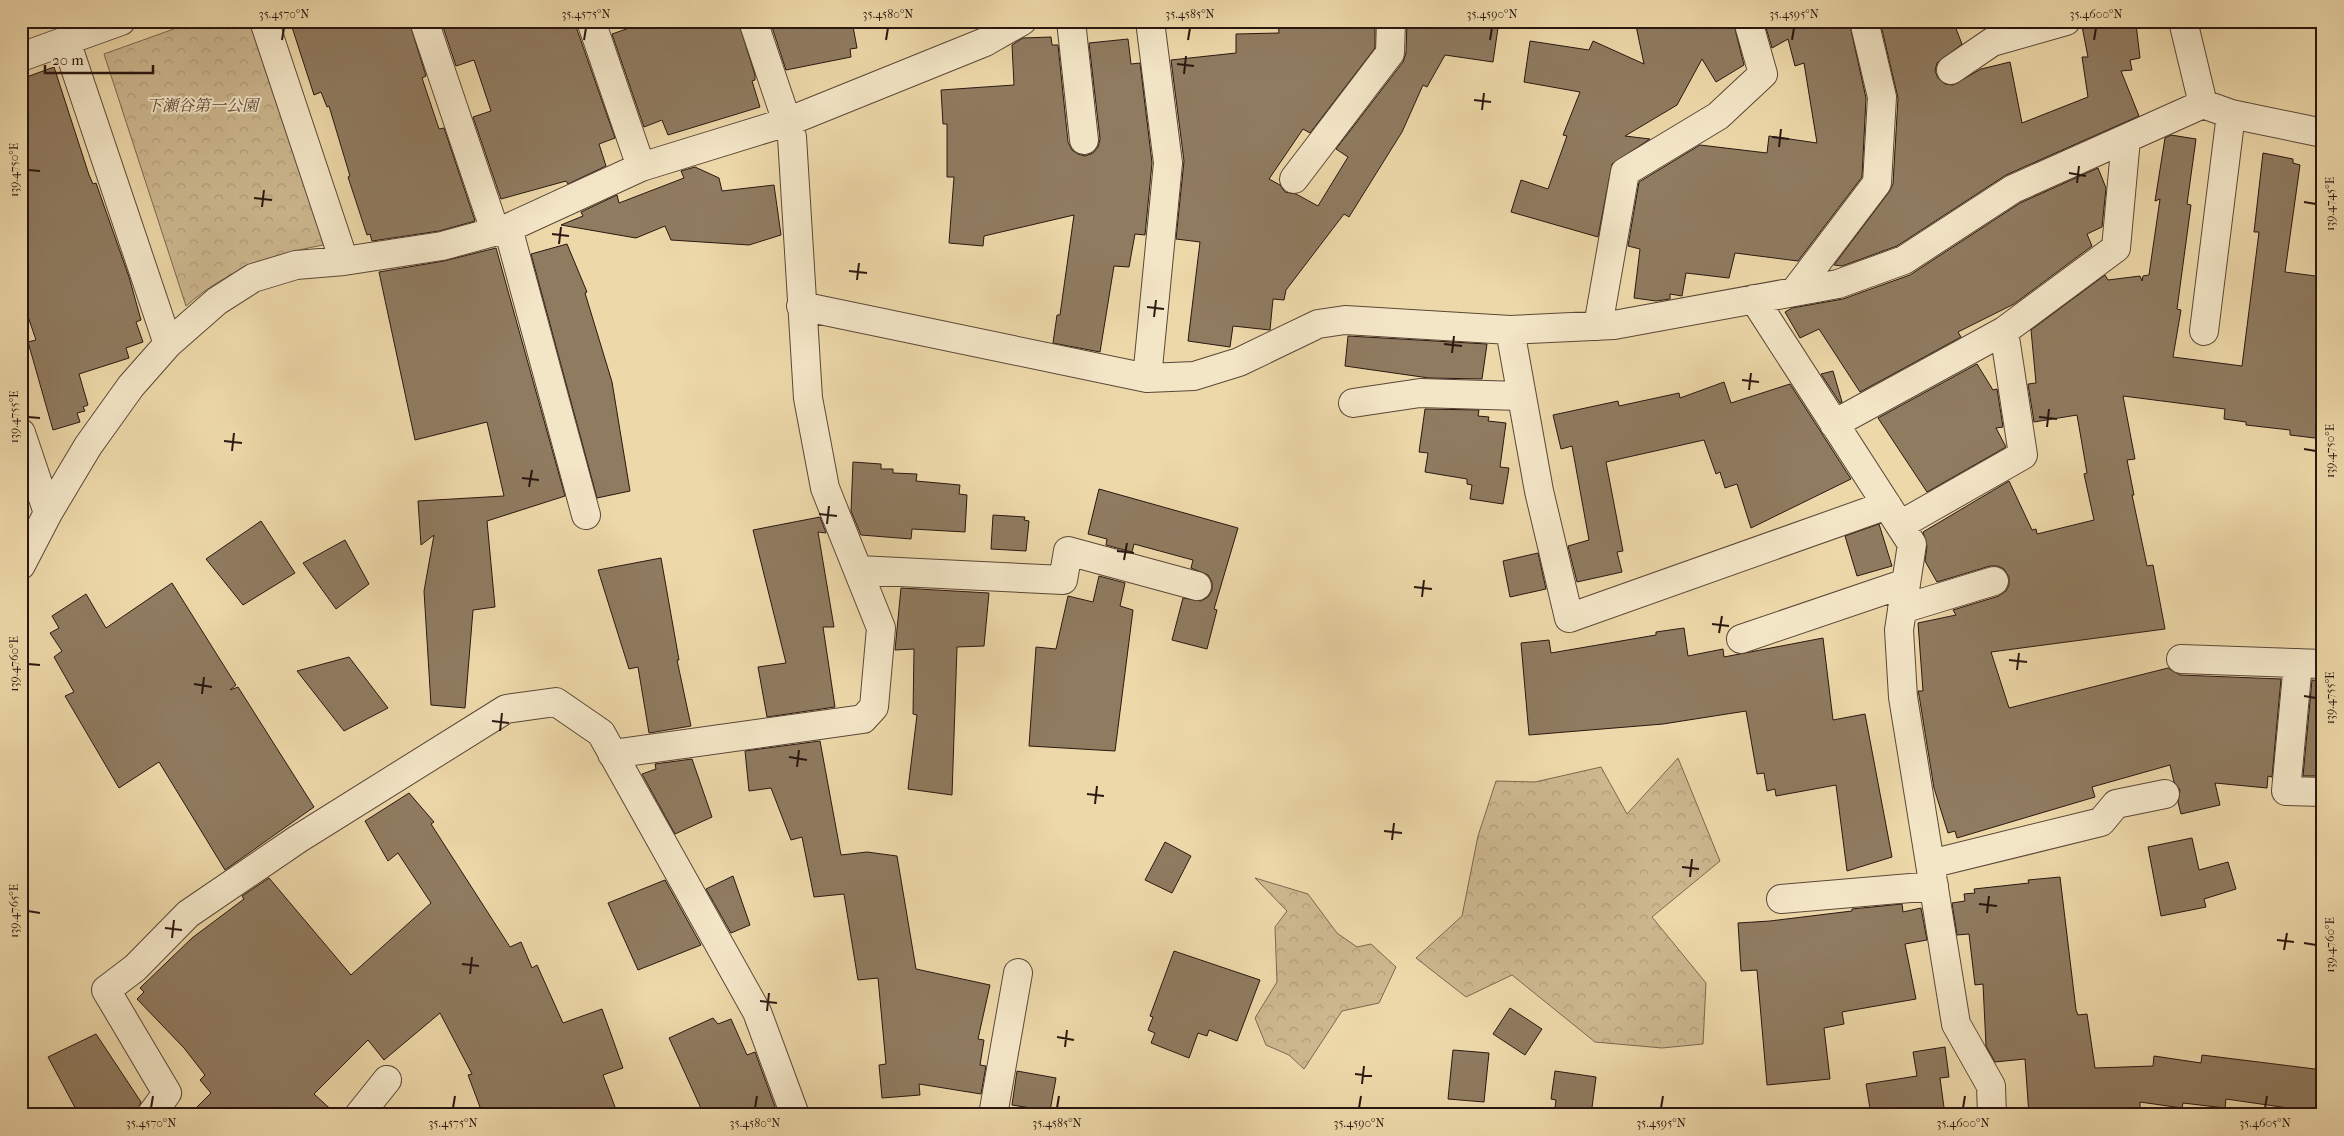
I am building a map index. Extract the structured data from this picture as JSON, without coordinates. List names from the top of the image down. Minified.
{"parks":["下瀬谷第一公園"],"scale_bar":"20 m","coordinates":["35.4570°N","35.4575°N","35.4580°N","35.4585°N","35.4590°N","35.4595°N","35.4600°N","139.4750°E","139.4745°E","139.4755°E","139.4760°E","139.4765°E","35.4605°N"]}
